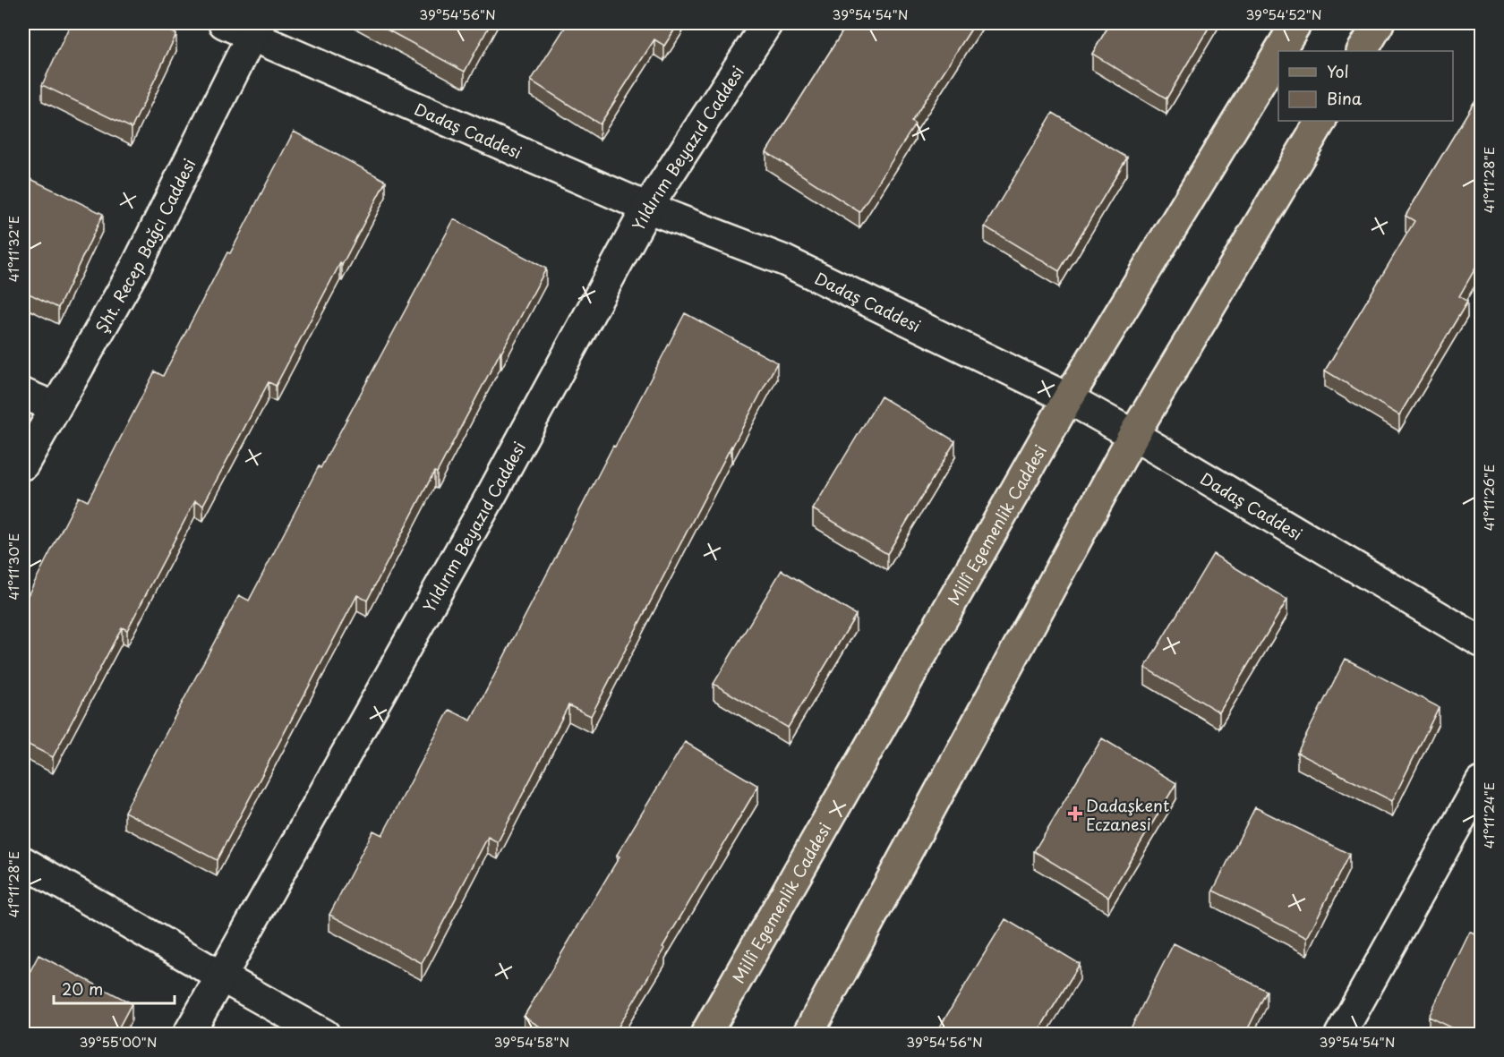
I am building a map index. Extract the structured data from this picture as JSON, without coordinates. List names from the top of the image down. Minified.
{"streets":{"main road":["Millî Egemenlik Caddesi"],"street":["Dadaş Caddesi","Yıldırım Beyazıd Caddesi","Şht. Recep Bağcı Caddesi"]},"crossings":[["Dadaş Caddesi","Yıldırım Beyazıd Caddesi"],["Dadaş Caddesi","Şht. Recep Bağcı Caddesi"],["Dadaş Caddesi","Millî Egemenlik Caddesi"]],"places":{"health":["Dadaşkent Eczanesi"]},"legend":["Yol","Bina"],"scale_bar":"20 m","coordinates":["39°54'56\"N","39°54'54\"N","39°54'52\"N","41°11'28\"E","41°11'32\"E","41°11'26\"E","41°11'30\"E","41°11'24\"E","39°55'00\"N","39°54'58\"N"]}
